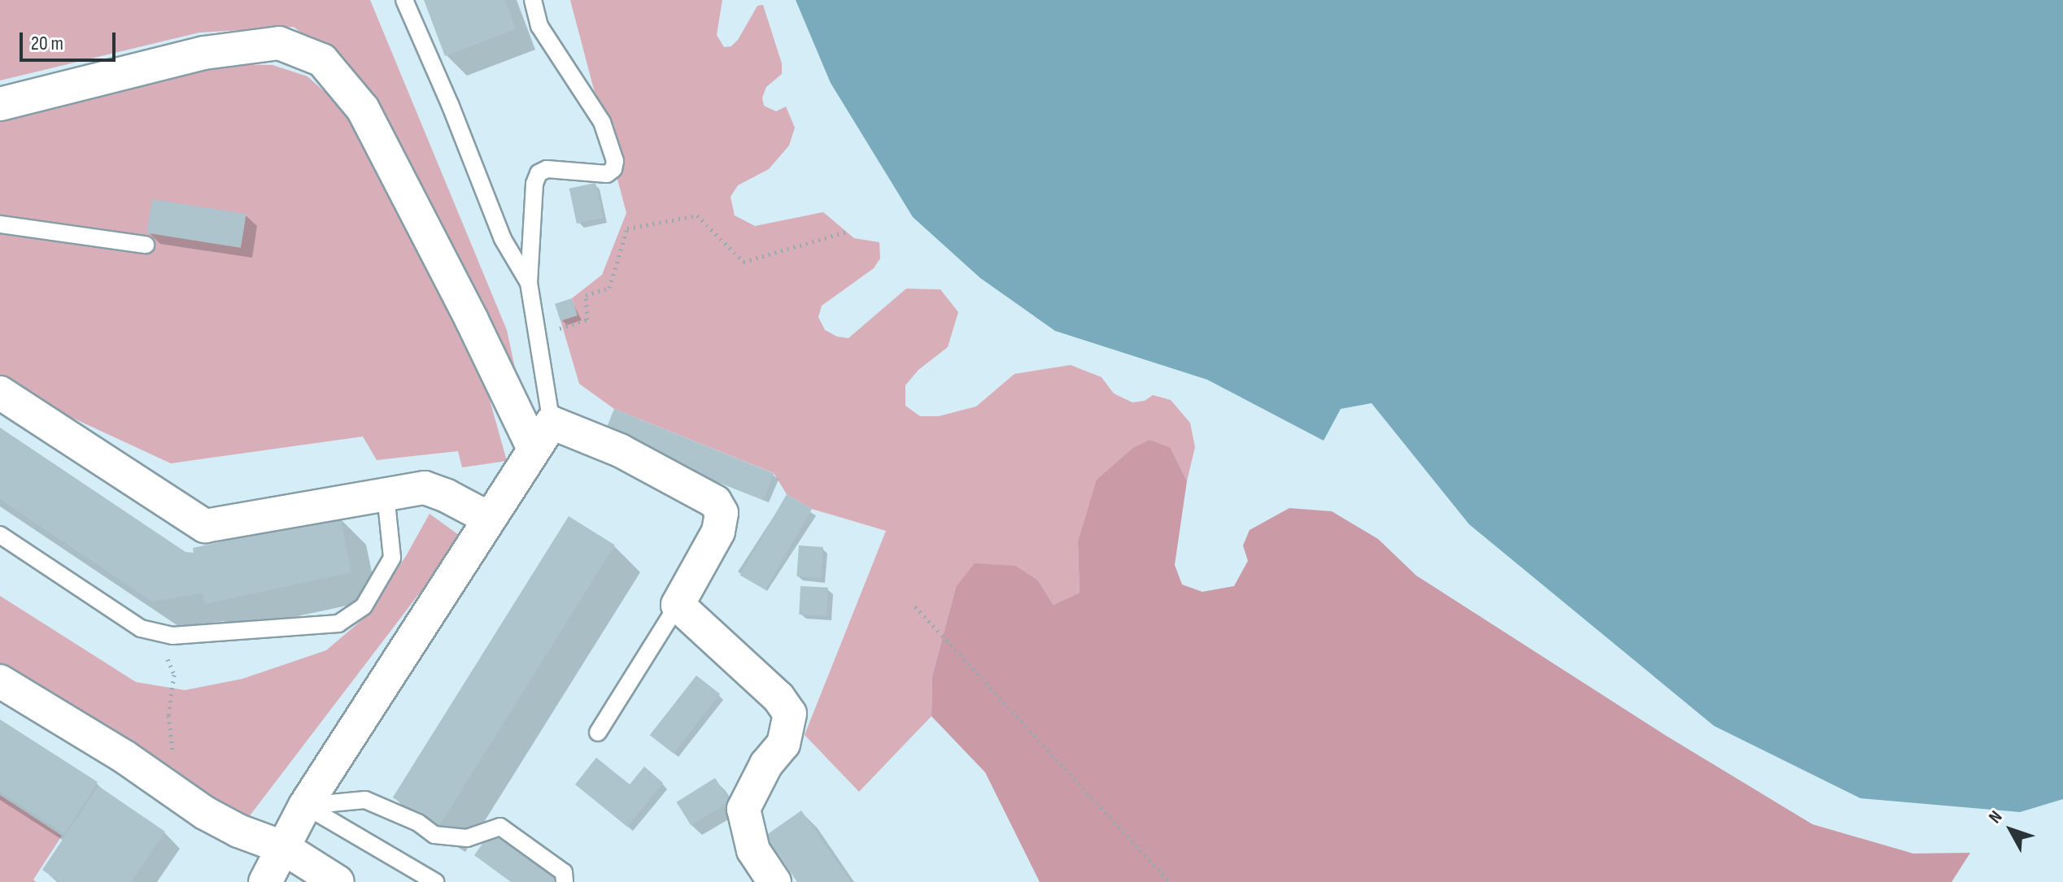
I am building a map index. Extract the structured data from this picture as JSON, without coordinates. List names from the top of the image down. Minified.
{"scale_bar":"20 m","north":"top left"}
